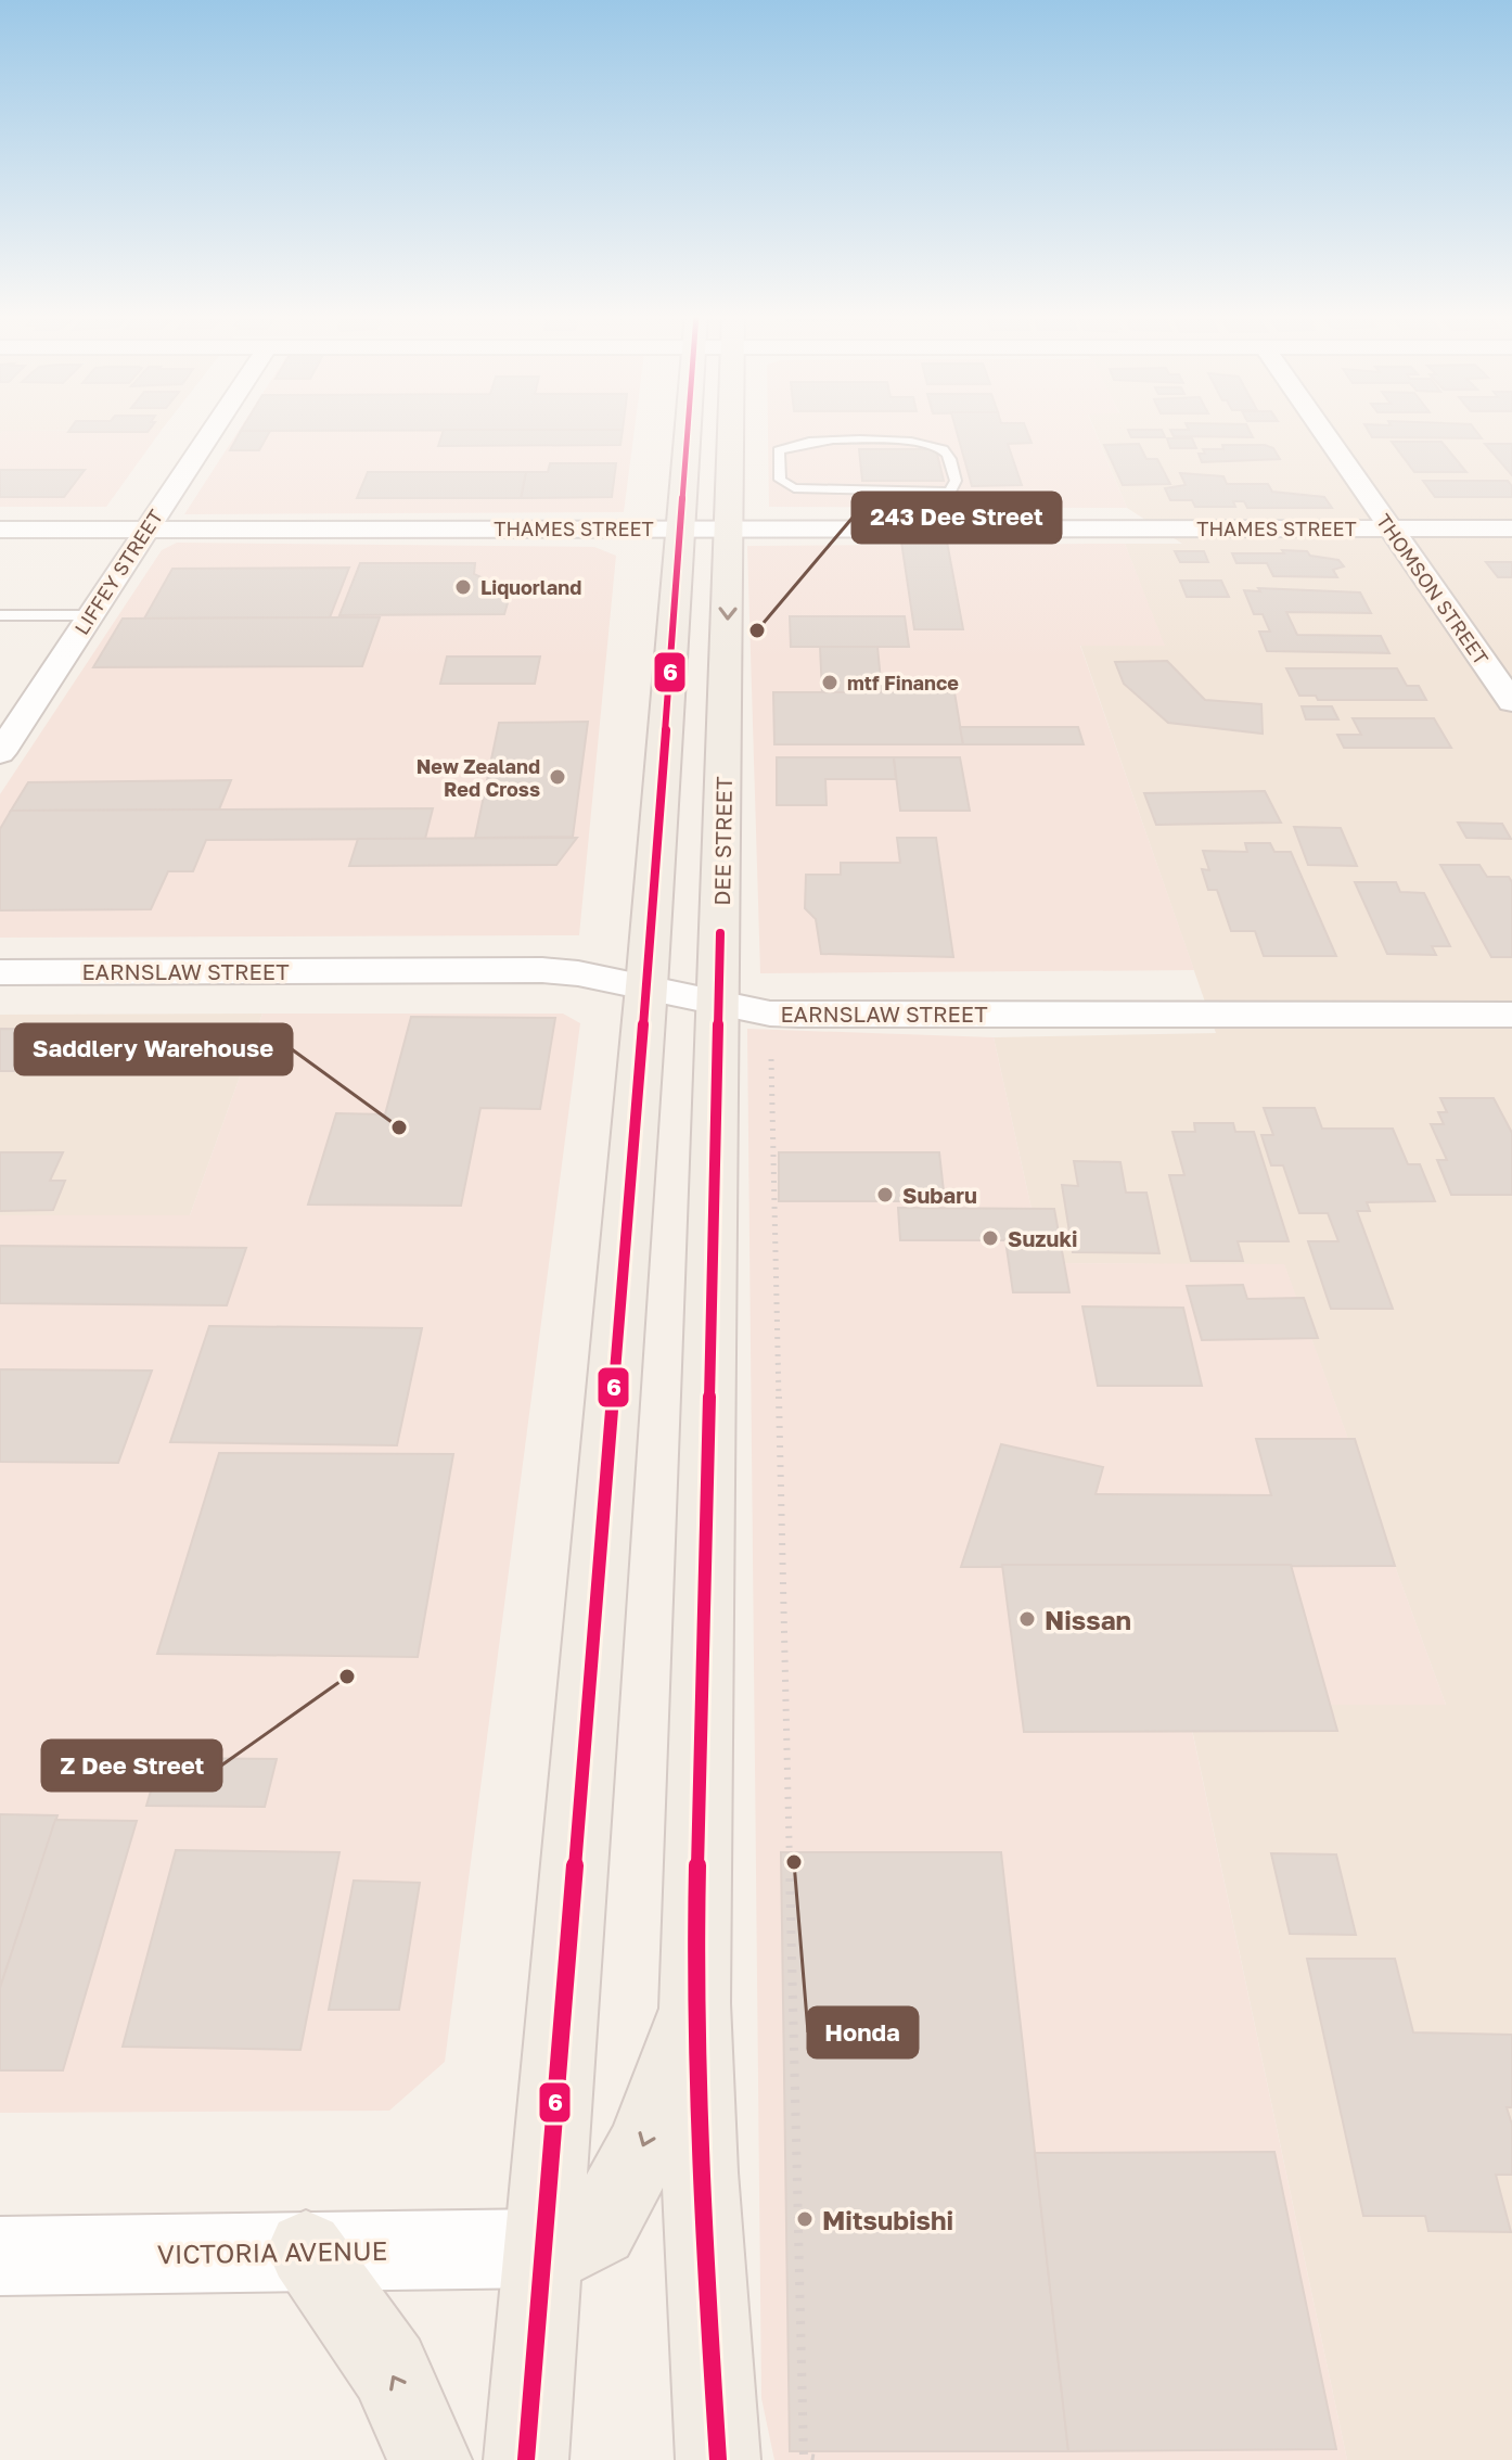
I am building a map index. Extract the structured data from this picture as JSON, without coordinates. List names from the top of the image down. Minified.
{"streets":{"main road":["DEE STREET","VICTORIA AVENUE"],"street":["THAMES STREET","LIFFEY STREET","THOMSON STREET","EARNSLAW STREET"]},"crossings":[["THAMES STREET","LIFFEY STREET"],["THAMES STREET","THOMSON STREET"],["THAMES STREET","DEE STREET"],["DEE STREET","EARNSLAW STREET"]],"places":["Liquorland","243 Dee Street","mtf Finance","New Zealand Red Cross","Saddlery Warehouse","Subaru","Suzuki","Nissan","Z Dee Street","Honda","Mitsubishi"],"lines":["transit line 6"]}
